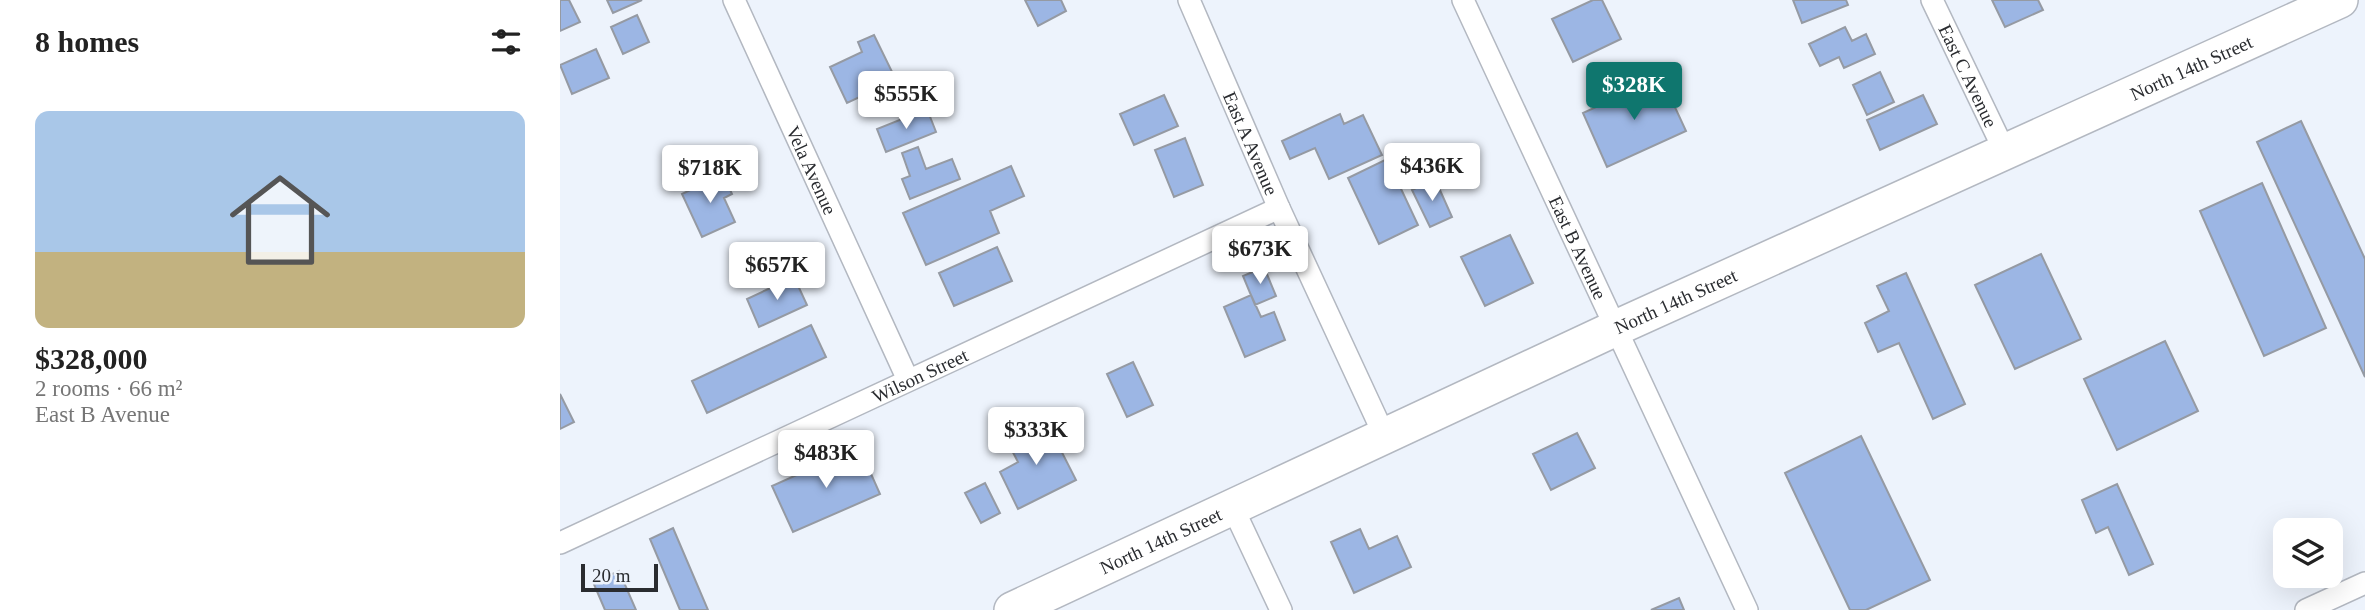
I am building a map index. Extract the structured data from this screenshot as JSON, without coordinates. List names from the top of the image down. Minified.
{"streets":{"main road":["North 14th Street"],"street":["East C Avenue","East A Avenue","Vela Avenue","East B Avenue","Wilson Street"]},"crossings":[["North 14th Street","East C Avenue"],["North 14th Street","East A Avenue"],["North 14th Street","East B Avenue"],["East A Avenue","Wilson Street"],["Vela Avenue","Wilson Street"]],"scale_bar":"20 m","page":{"heading":"8 homes","price":["$328K","$555K","$436K","$718K","$673K","$657K","$333K","$483K"],"list":[{"name":"$328,000","note":"2 rooms · 66 m² · East B Avenue"}],"scale":"20 m"}}
